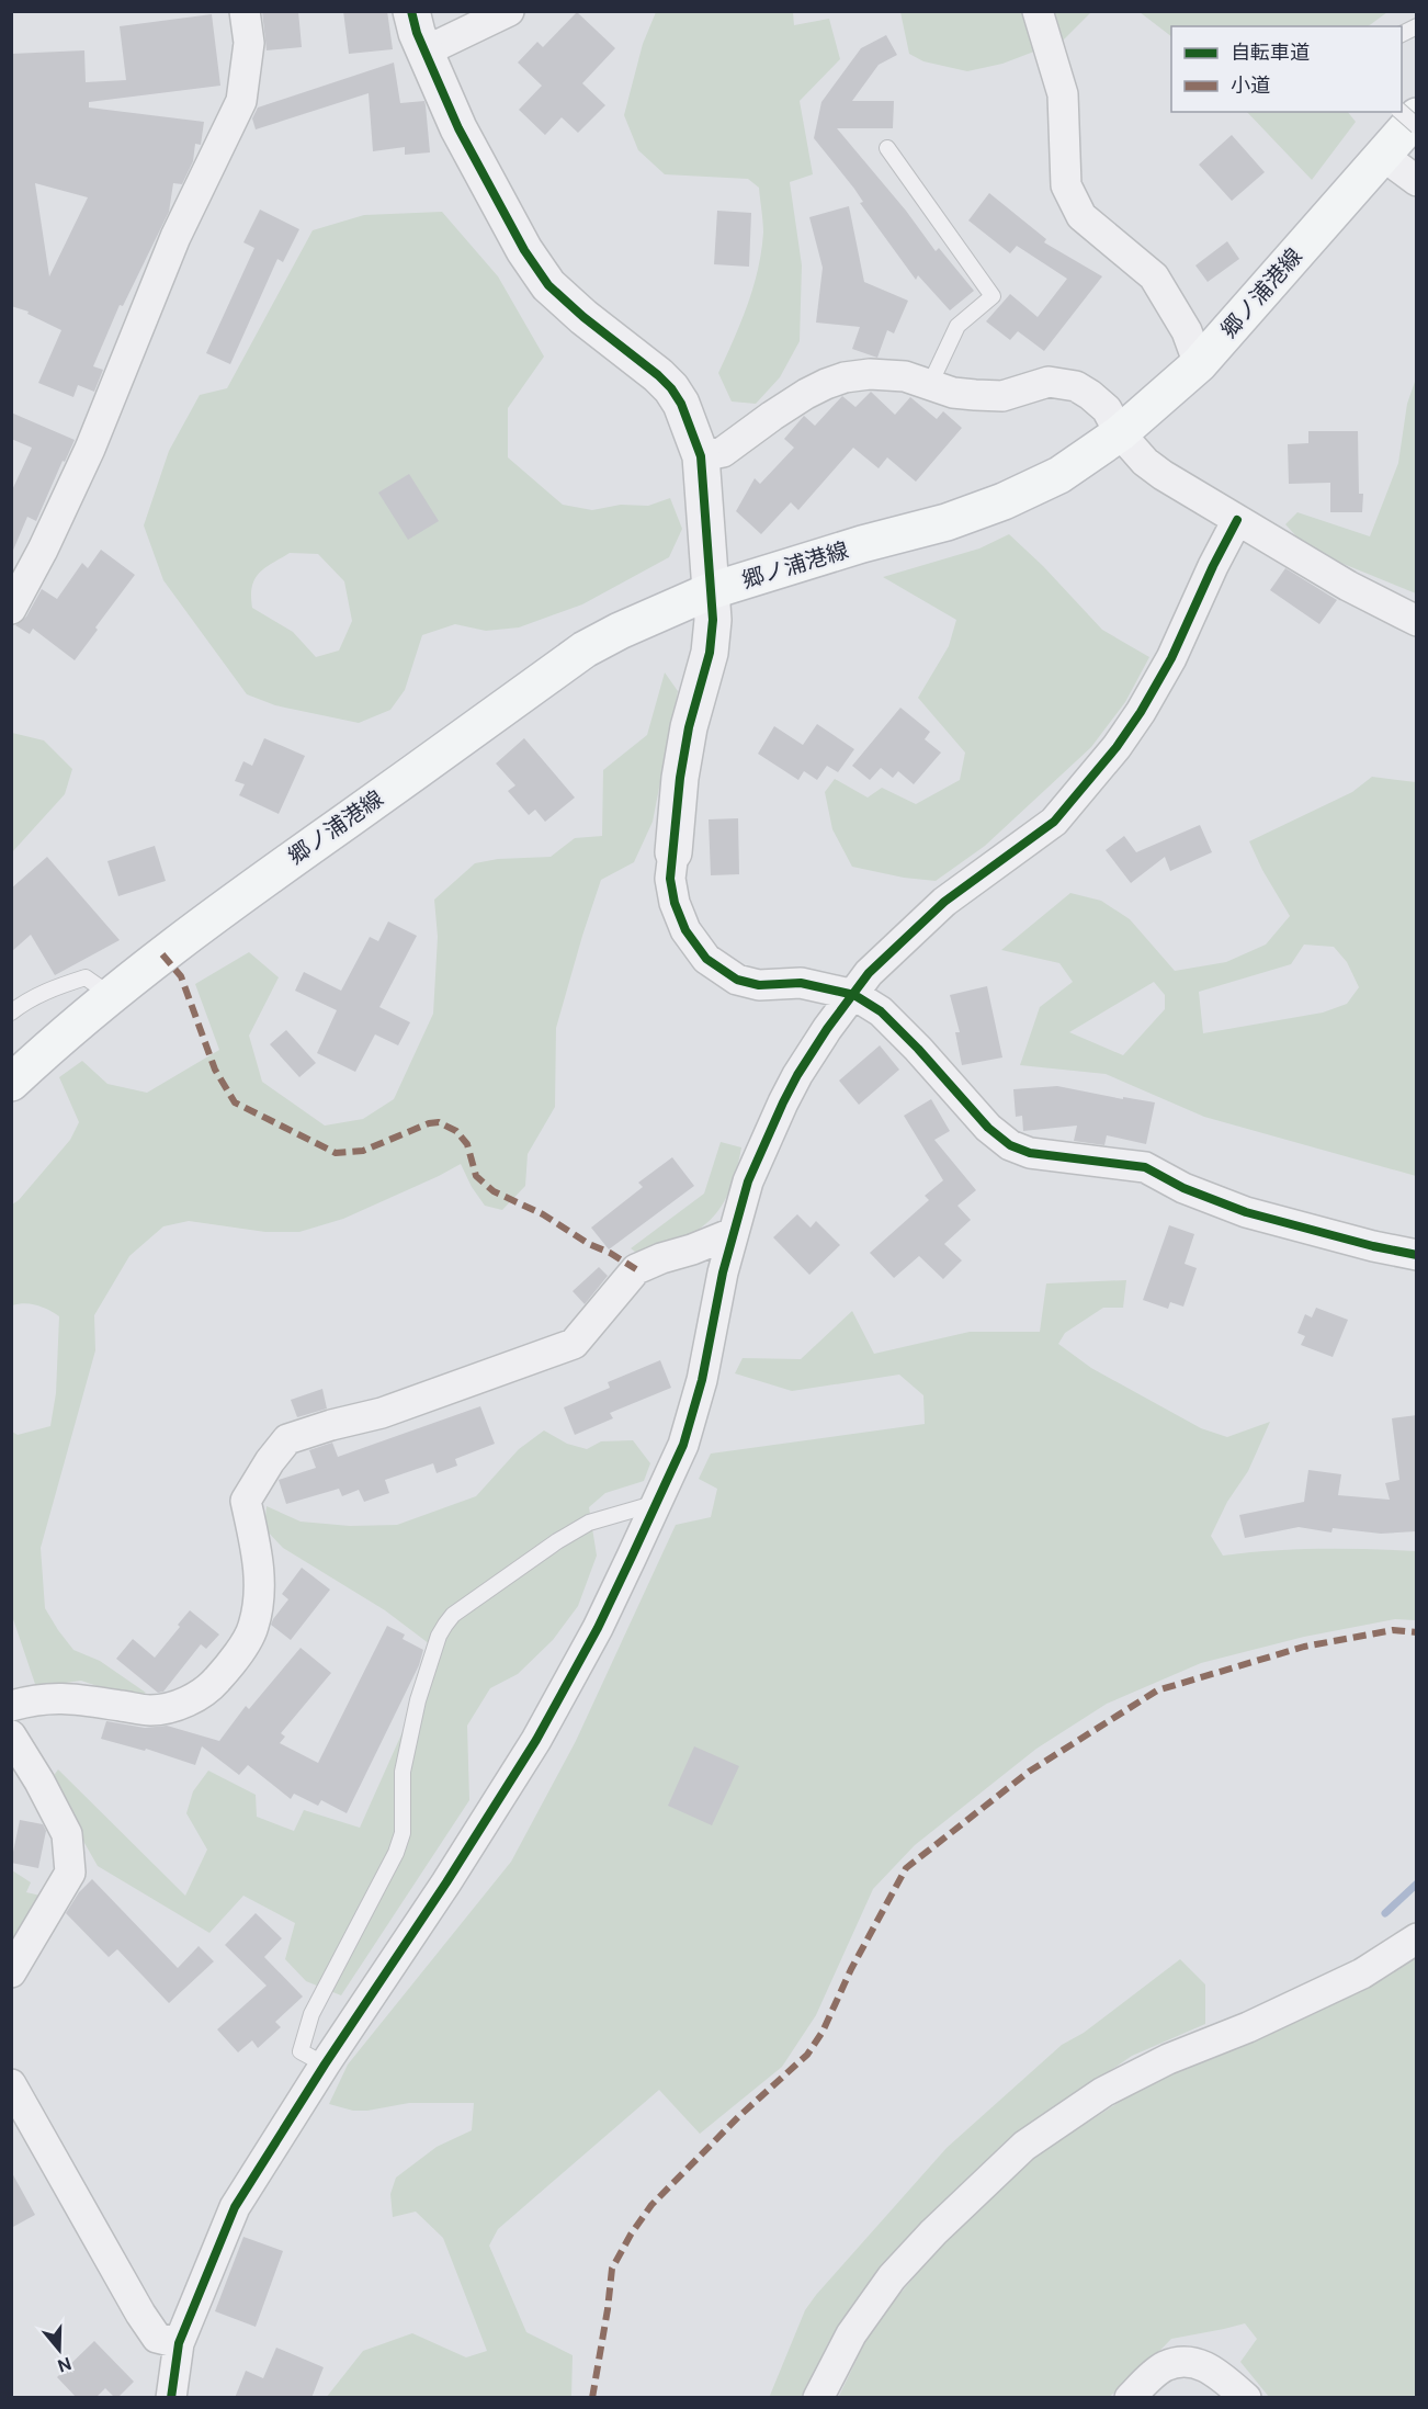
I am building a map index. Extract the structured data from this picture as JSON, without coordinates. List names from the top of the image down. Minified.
{"streets":{"main road":["郷ノ浦港線"]},"legend":["自転車道","小道"],"north":"bottom"}
